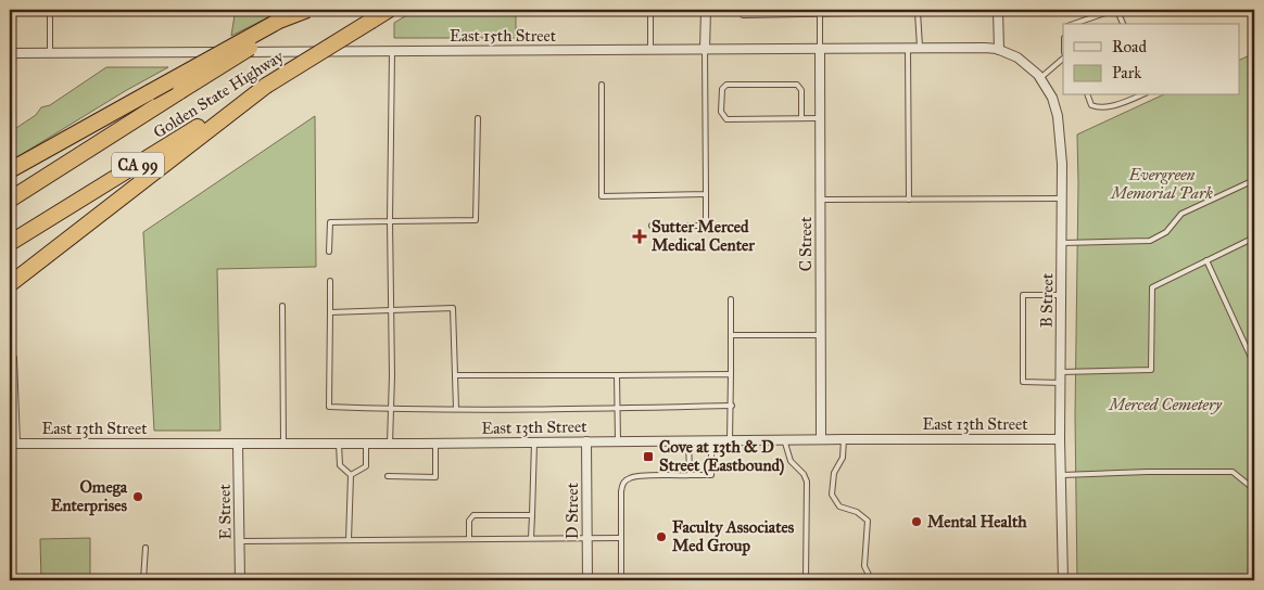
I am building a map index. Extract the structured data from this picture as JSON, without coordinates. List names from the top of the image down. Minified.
{"streets":{"highway":["Golden State Highway","CA 99"],"street":["East 15th Street","C Street","B Street","East 13th Street","D Street","E Street"]},"crossings":[["East 15th Street","C Street"],["East 15th Street","B Street"],["C Street","East 13th Street"],["B Street","East 13th Street"],["East 13th Street","D Street"],["East 13th Street","E Street"]],"parks":["Evergreen Memorial Park","Merced Cemetery"],"places":{"health":["Sutter Merced Medical Center"],"transit":["Cove at 13th & D Street (Eastbound)"],"other":["Omega Enterprises","Mental Health","Faculty Associates Med Group"]},"legend":["Road","Park"]}
